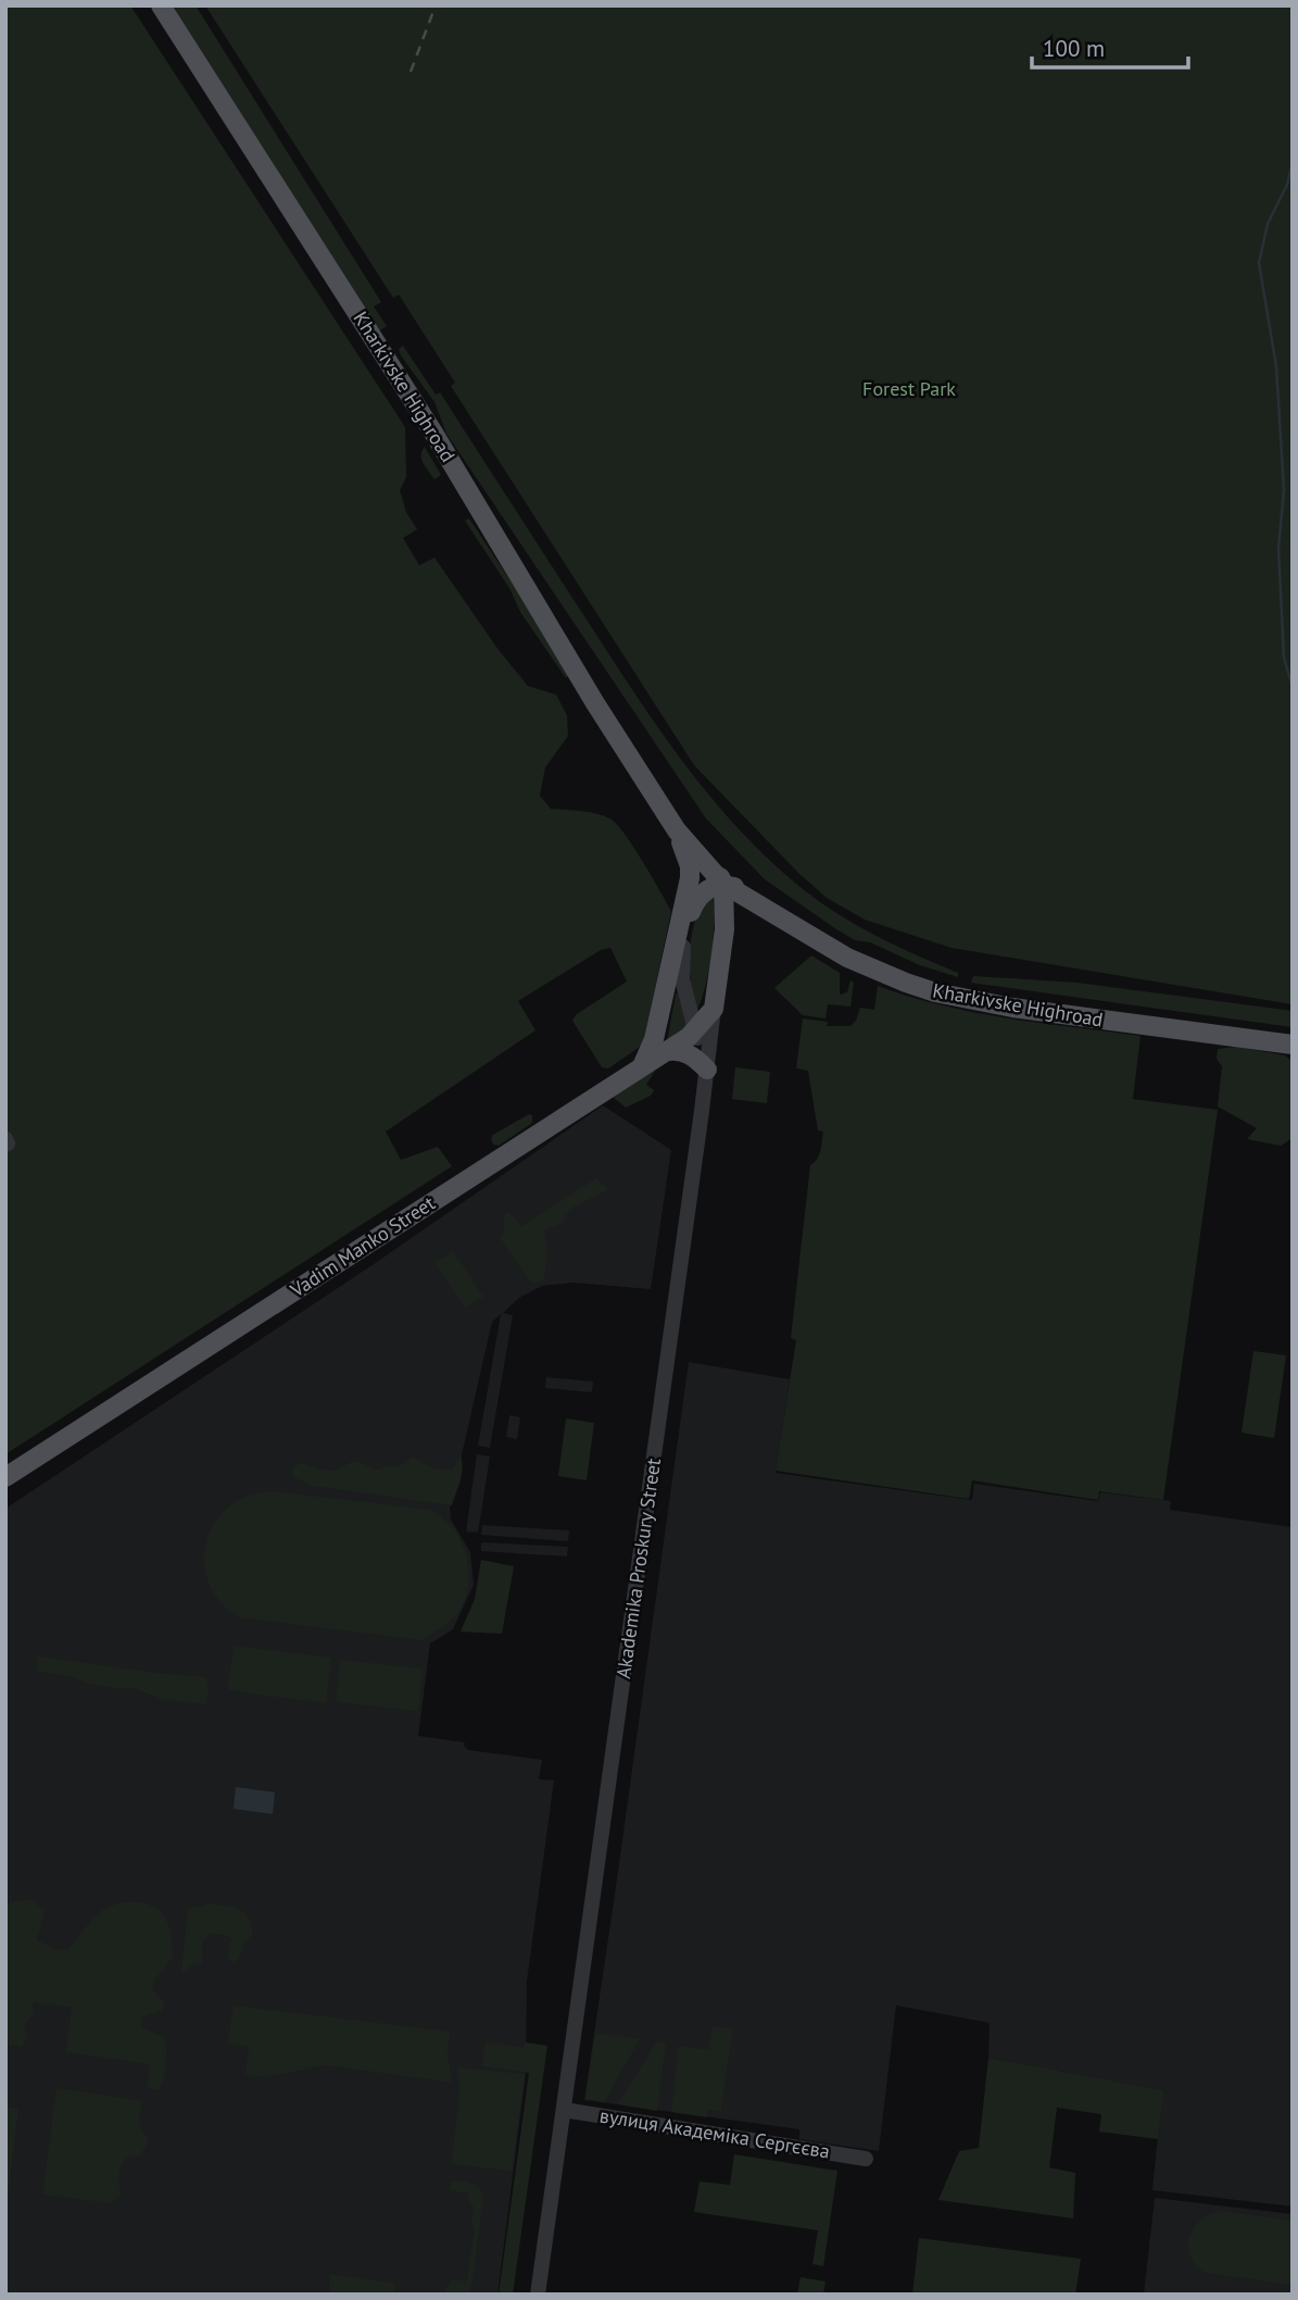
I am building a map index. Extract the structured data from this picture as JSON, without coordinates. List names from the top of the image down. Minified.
{"streets":{"main road":["Kharkivske Highroad","Vadim Manko Street","Akademika Proskury Street"],"street":["вулиця Академіка Сергєєва"]},"crossings":[["Kharkivske Highroad","Akademika Proskury Street"],["Vadim Manko Street","Akademika Proskury Street"],["Akademika Proskury Street","вулиця Академіка Сергєєва"]],"parks":["Forest Park"],"scale_bar":"100 m"}
